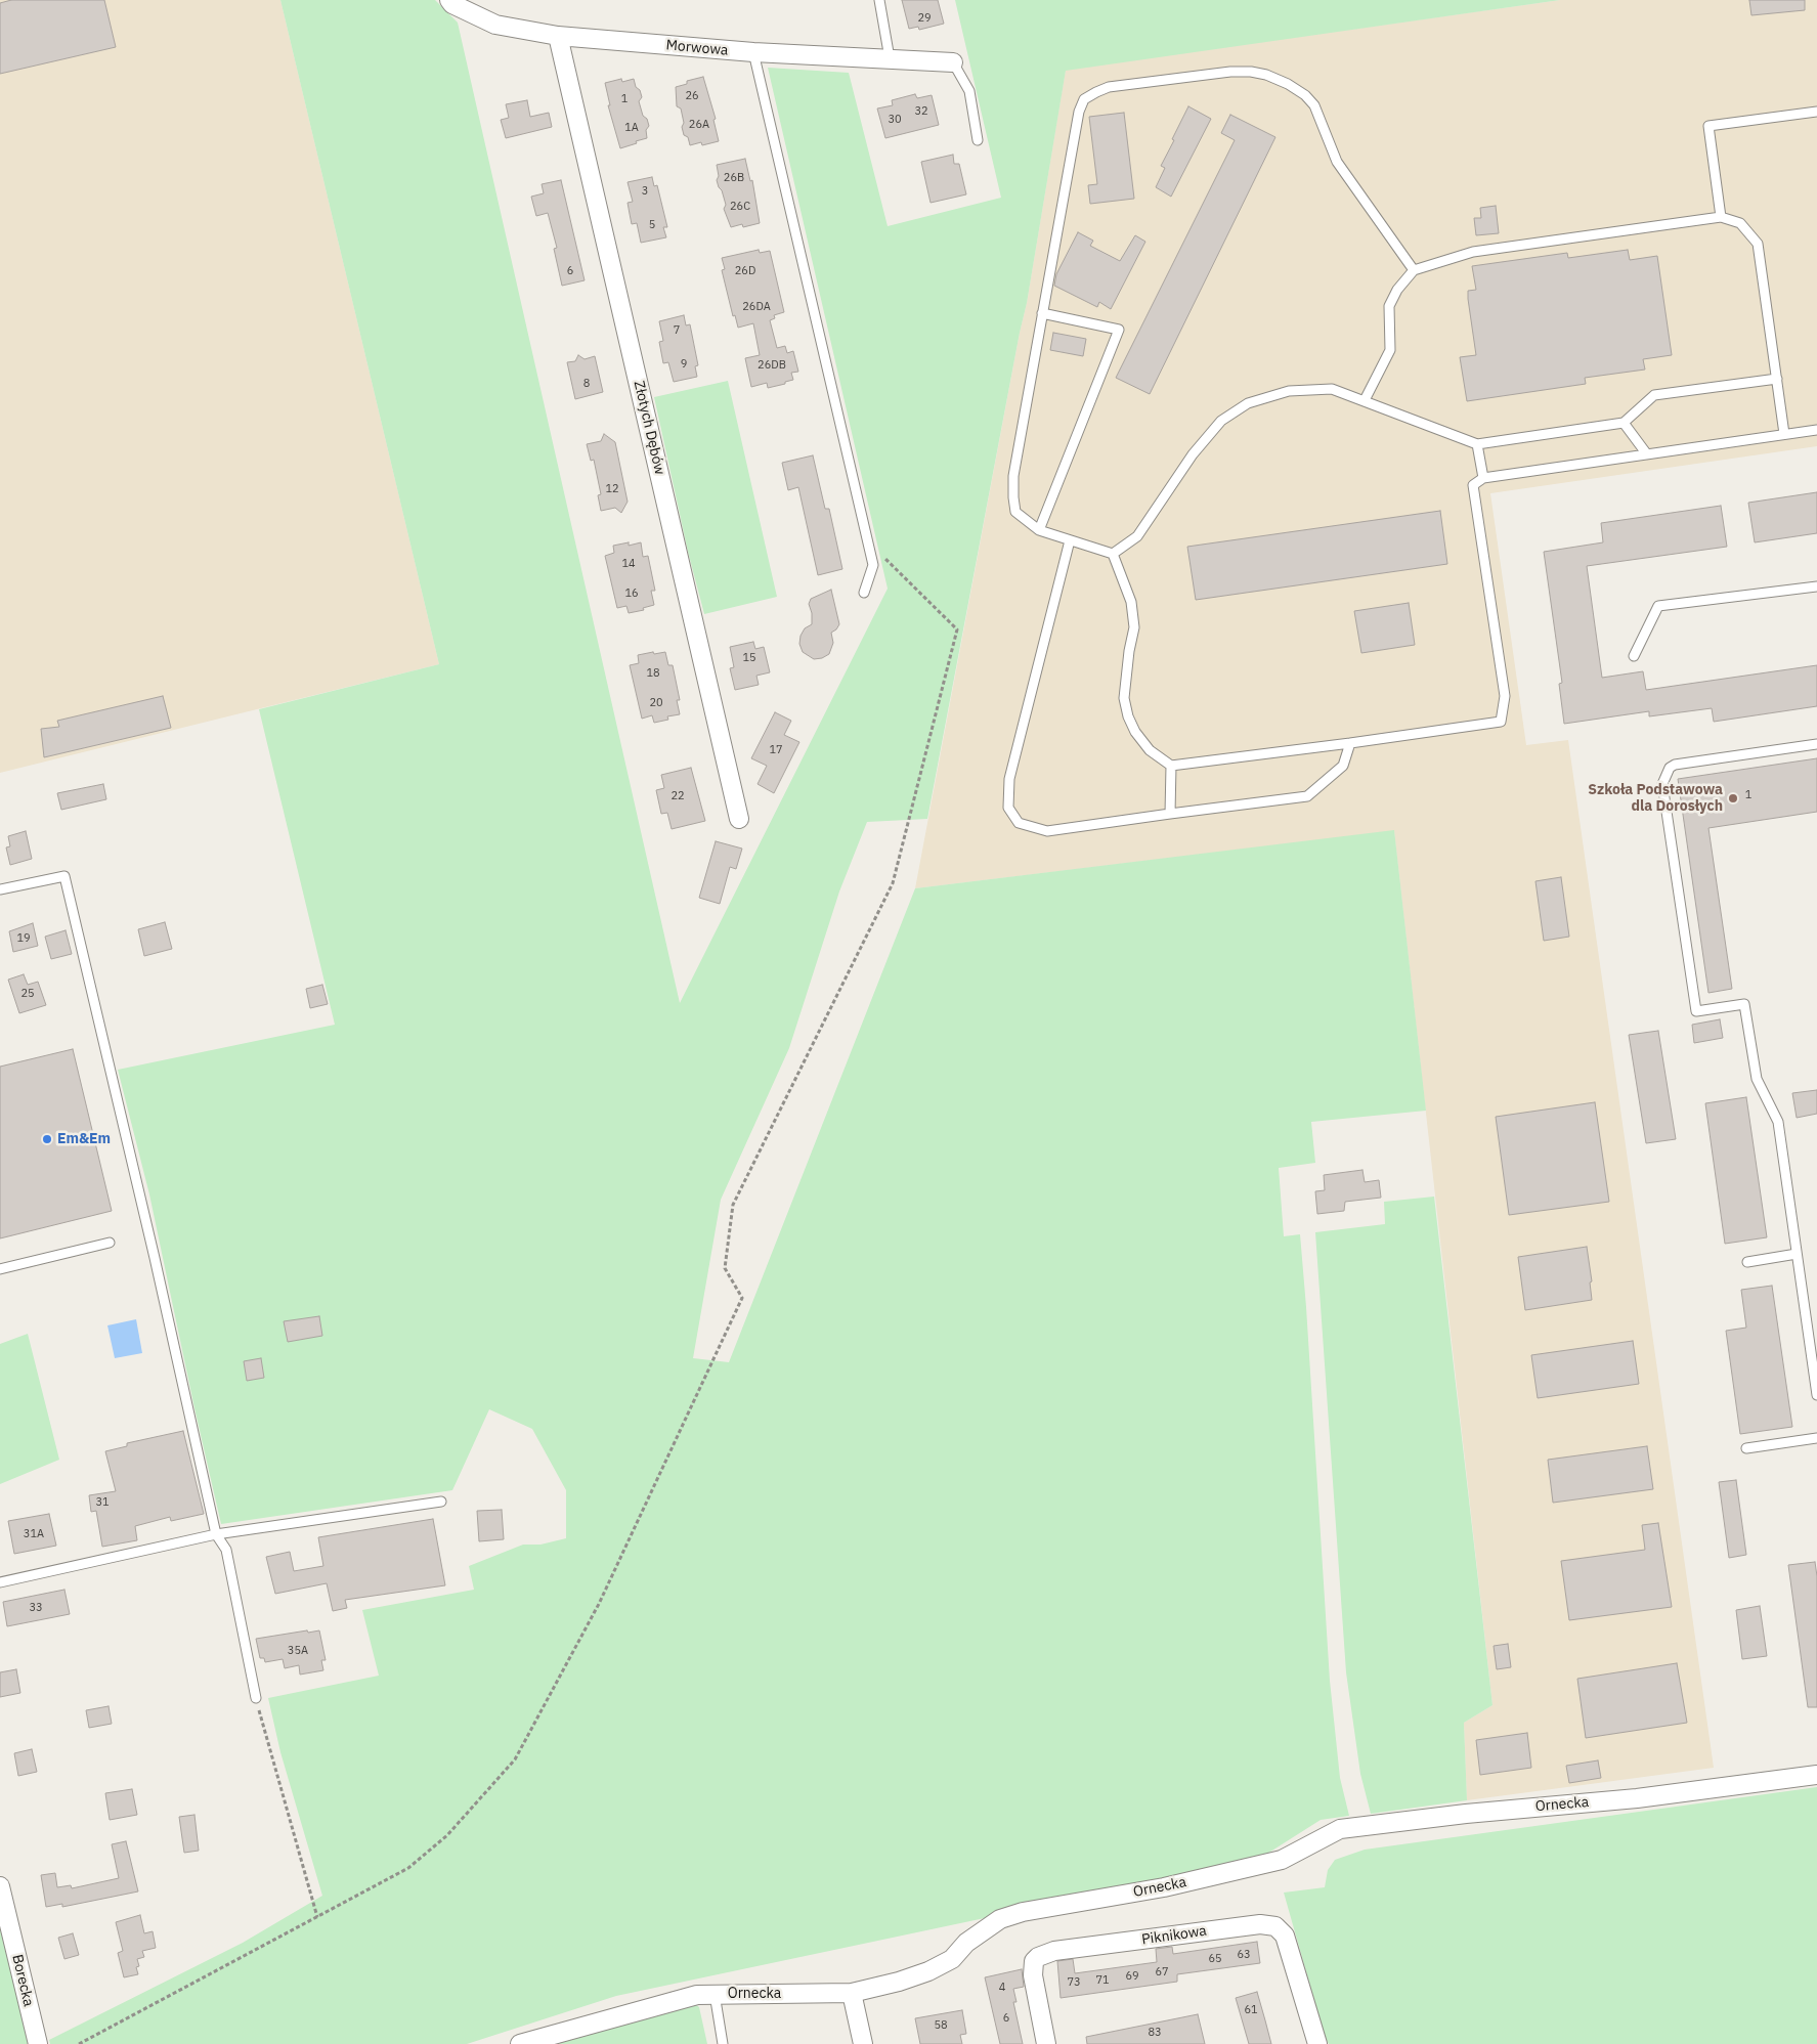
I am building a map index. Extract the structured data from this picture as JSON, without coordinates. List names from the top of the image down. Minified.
{"streets":{"street":["Morwowa","Złotych Dębów","Ornecka","Piknikowa","Borecka"]},"crossings":[["Morwowa","Złotych Dębów"]],"places":["Szkoła Podstawowa dla Dorosłych","Em&Em"],"house_numbers":["29","26","1","32","30","26A","1A","26B","3","26C","5","6","26D","26DA","7","9","26DB","8","12","14","16","15","18","20","17","1","22","19","25","31","31A","33","35A","63","65","67","69","71","73","4","61","6","58","83"]}
